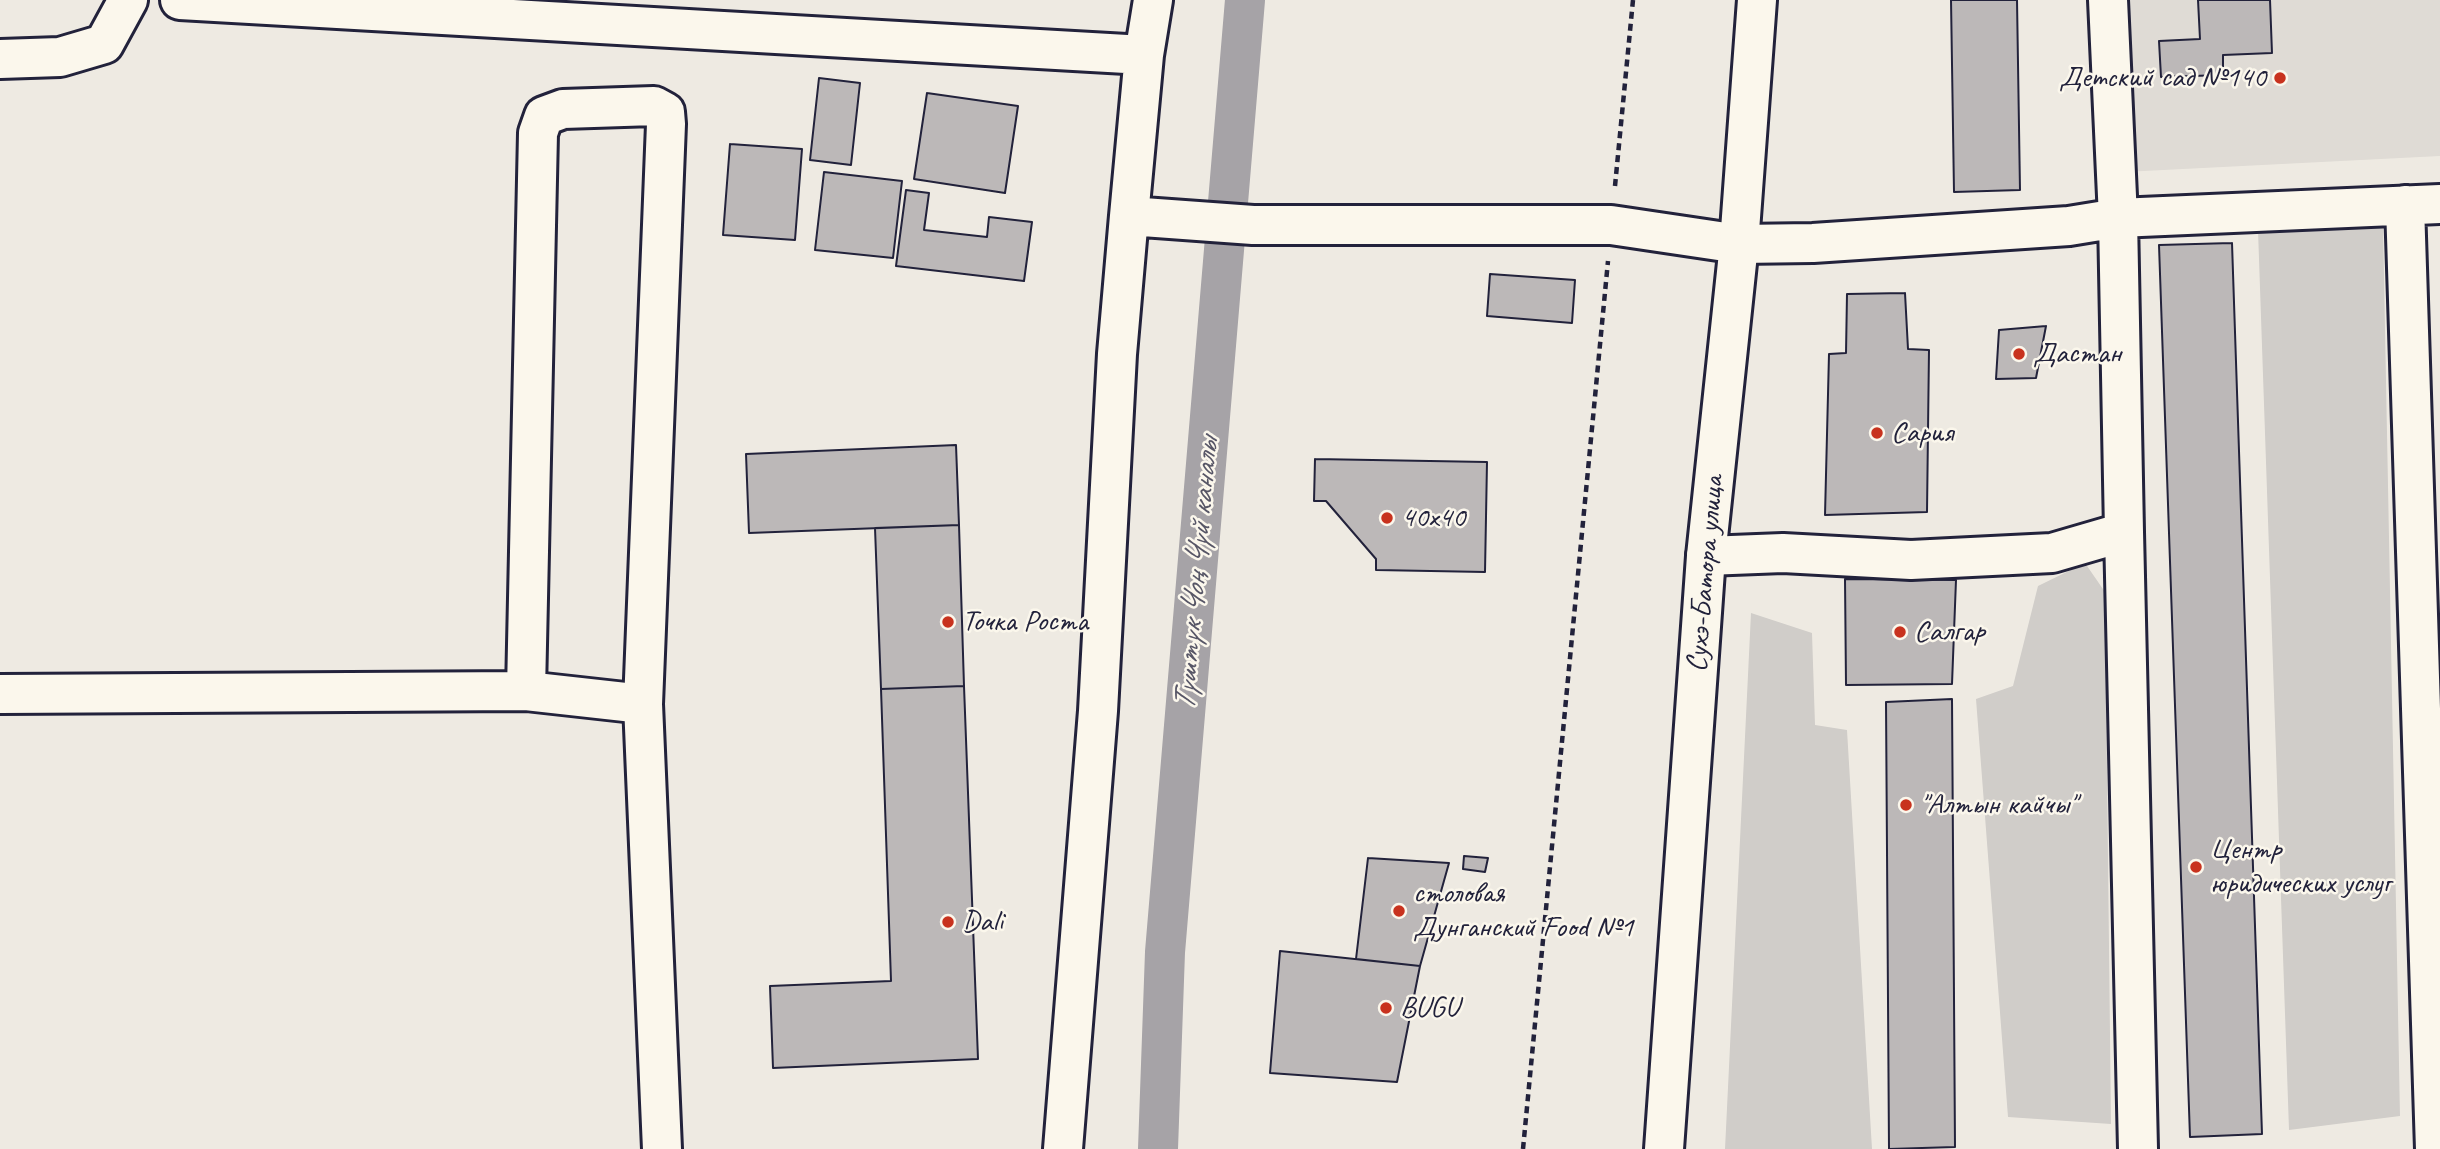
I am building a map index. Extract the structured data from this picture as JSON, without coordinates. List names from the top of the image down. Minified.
{"streets":{"main road":["Сухэ-Батора улица"]},"water":["Түштүк Чоң Чүй каналы"],"places":["Детский сад №140","Дастан","Сария","40x40","Точка Роста","Салгар","\"Алтын кайчы\"","Центр юридических услуг","столовая Дунганский Food №1","Dali","BUGU"]}
